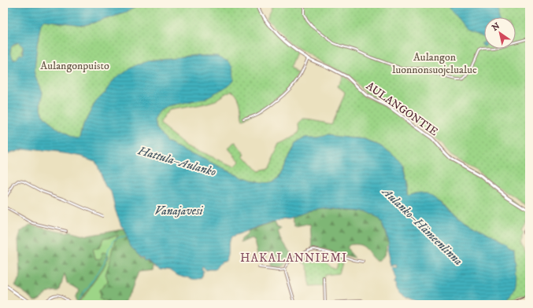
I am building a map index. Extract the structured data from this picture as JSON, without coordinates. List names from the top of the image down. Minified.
{"streets":{"main road":["AULANGONTIE"]},"districts":["HAKALANNIEMI"],"water":["Hattula–Aulanko","Vanajavesi","Aulanko–Hämeenlinna"],"parks":["Aulangon luonnonsuojelualue","Aulangonpuisto"],"north":"top left"}
